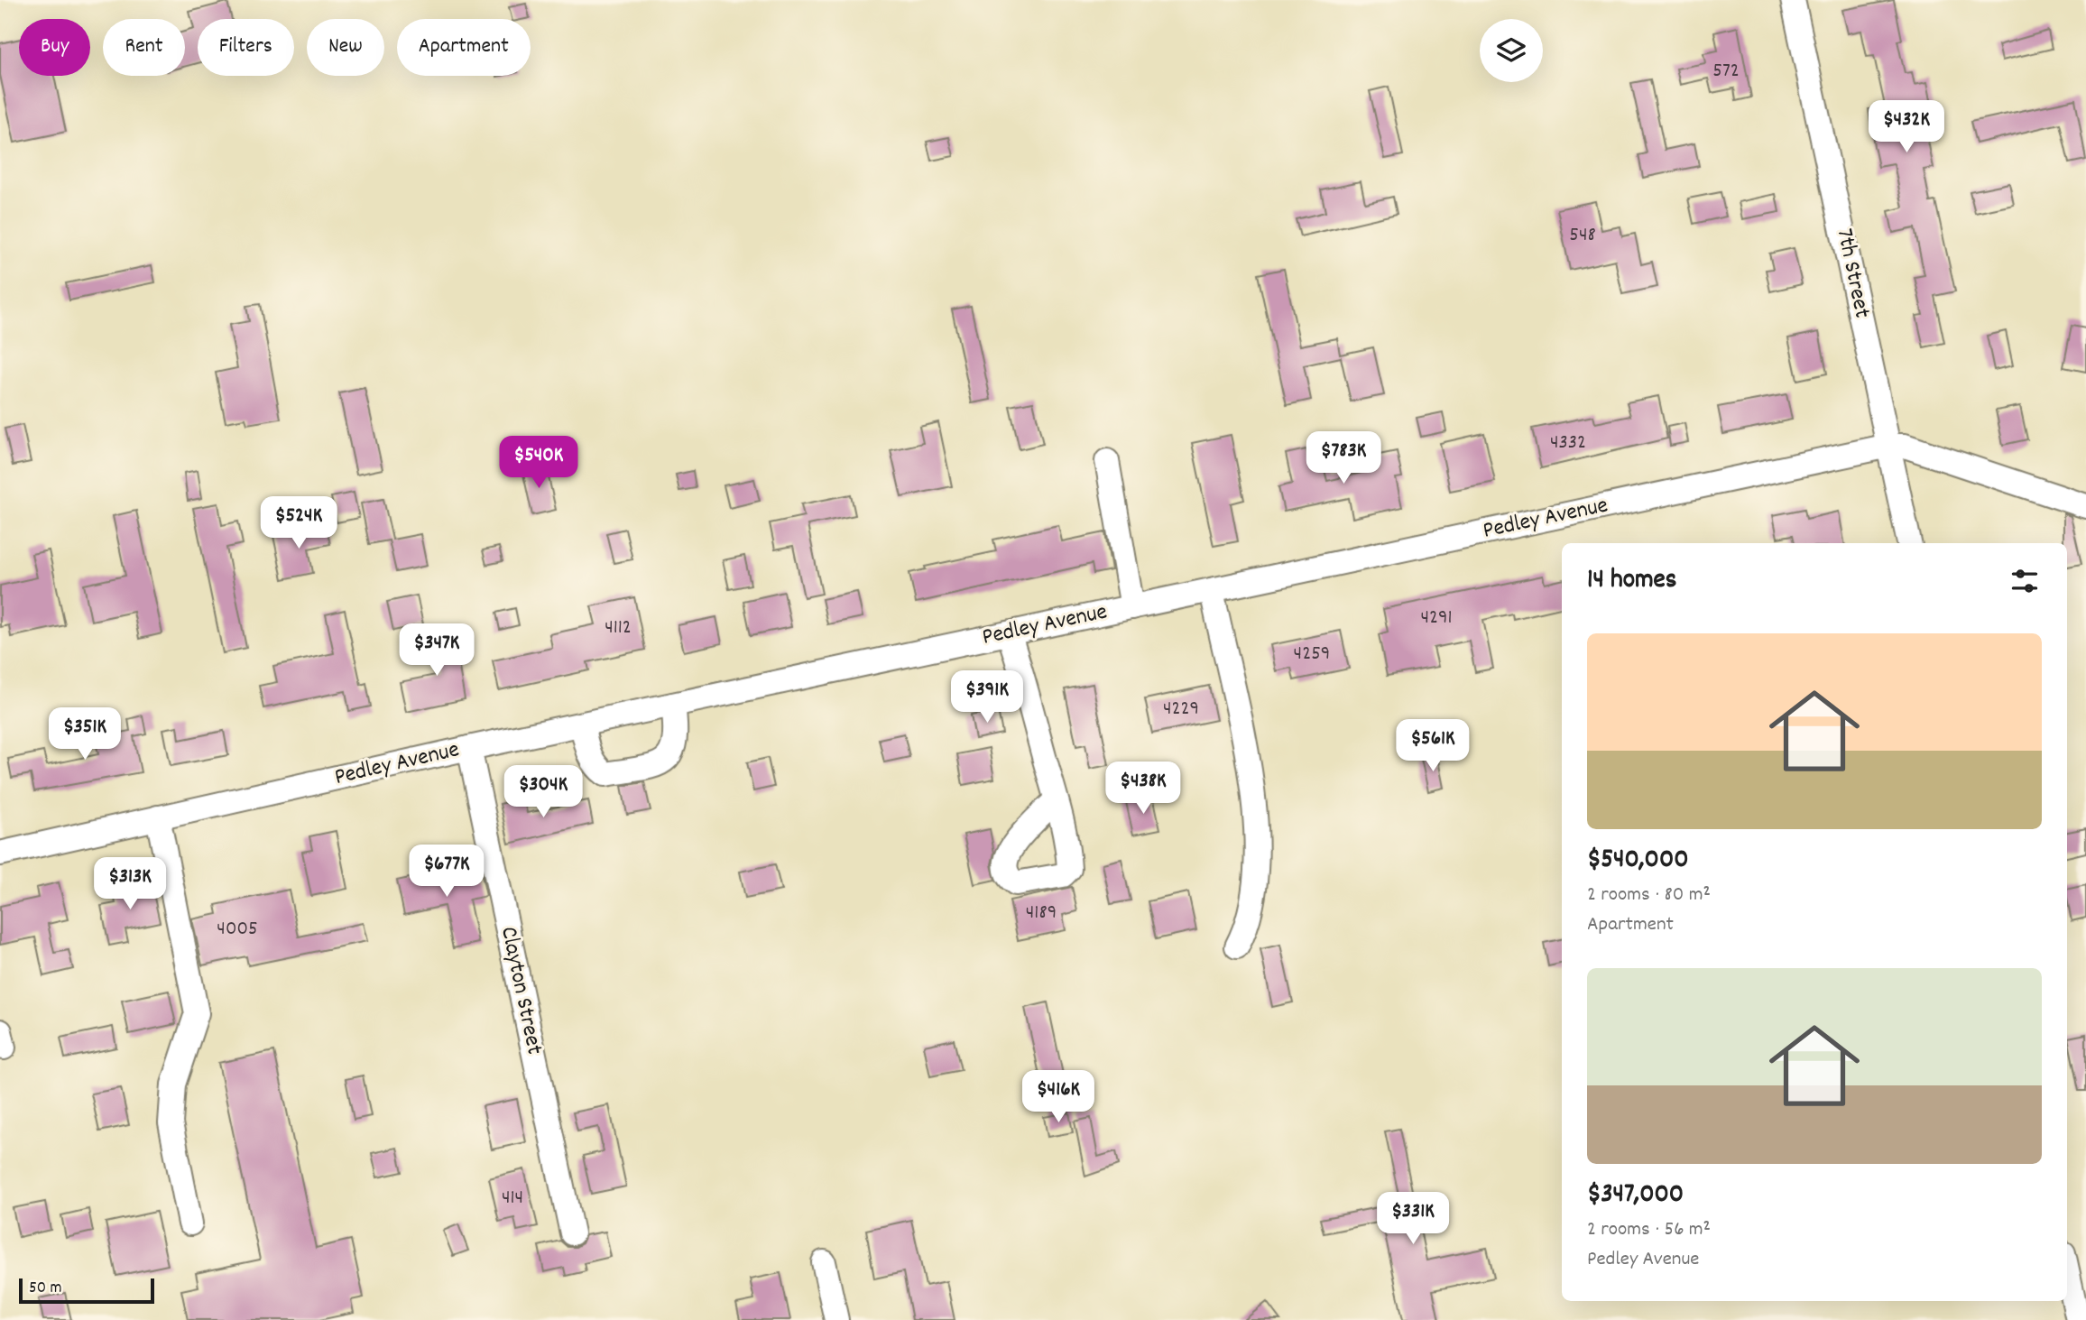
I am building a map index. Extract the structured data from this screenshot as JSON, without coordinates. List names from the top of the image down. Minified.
{"streets":{"street":["7th Street","Pedley Avenue","Clayton Street"]},"crossings":[["7th Street","Pedley Avenue"],["Pedley Avenue","Clayton Street"]],"house_numbers":["572","548","4332","4291","4112","4259","4229","4189","4005","414"],"scale_bar":"50 m","page":{"chip":["Buy","Rent","Filters","New","Apartment"],"price":["$432K","$783K","$540K","$524K","$347K","$391K","$351K","$561K","$438K","$304K","$677K","$313K","$416K","$331K"],"heading":"14 homes","list":[{"name":"$540,000","note":"2 rooms · 80 m² · Apartment"},{"name":"$347,000","note":"2 rooms · 56 m² · Pedley Avenue"}],"scale":"50 m"}}
